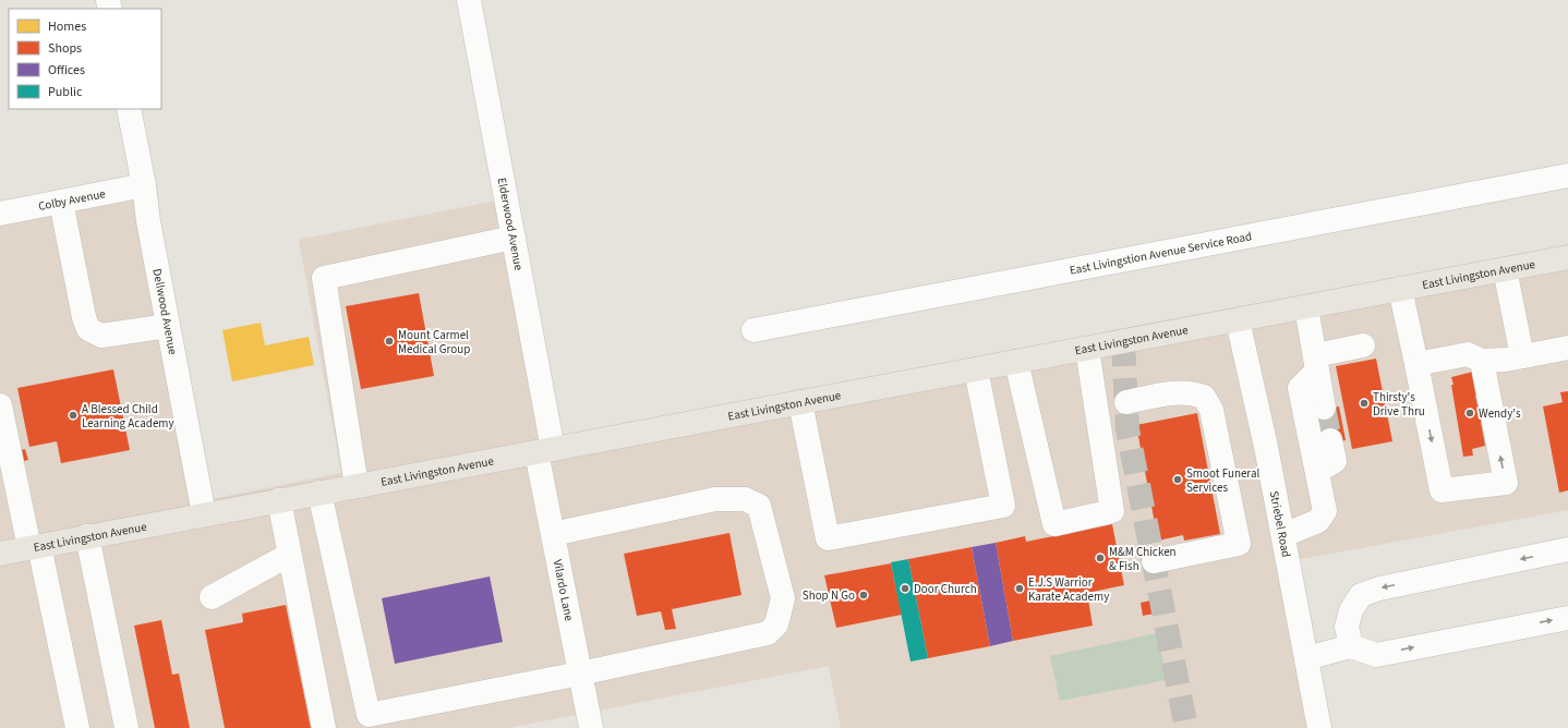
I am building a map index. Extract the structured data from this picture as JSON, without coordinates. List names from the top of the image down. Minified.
{"streets":{"main road":["East Livingston Avenue"],"street":["Colby Avenue","Elderwood Avenue","East Livingstion Avenue Service Road","Dellwood Avenue","Striebel Road","Vilardo Lane"]},"crossings":[["Colby Avenue","Dellwood Avenue"],["Elderwood Avenue","East Livingston Avenue"],["Elderwood Avenue","Vilardo Lane"],["East Livingston Avenue","Dellwood Avenue"],["East Livingston Avenue","Striebel Road"],["East Livingston Avenue","Vilardo Lane"]],"places":["Mount Carmel Medical Group","Thirsty's Drive Thru","Wendy's","A Blessed Child Learning Academy","Smoot Funeral Services","M&M Chicken & Fish","Door Church","E.J.S Warrior Karate Academy","Shop N Go"],"legend":["Homes","Shops","Offices","Public"]}
